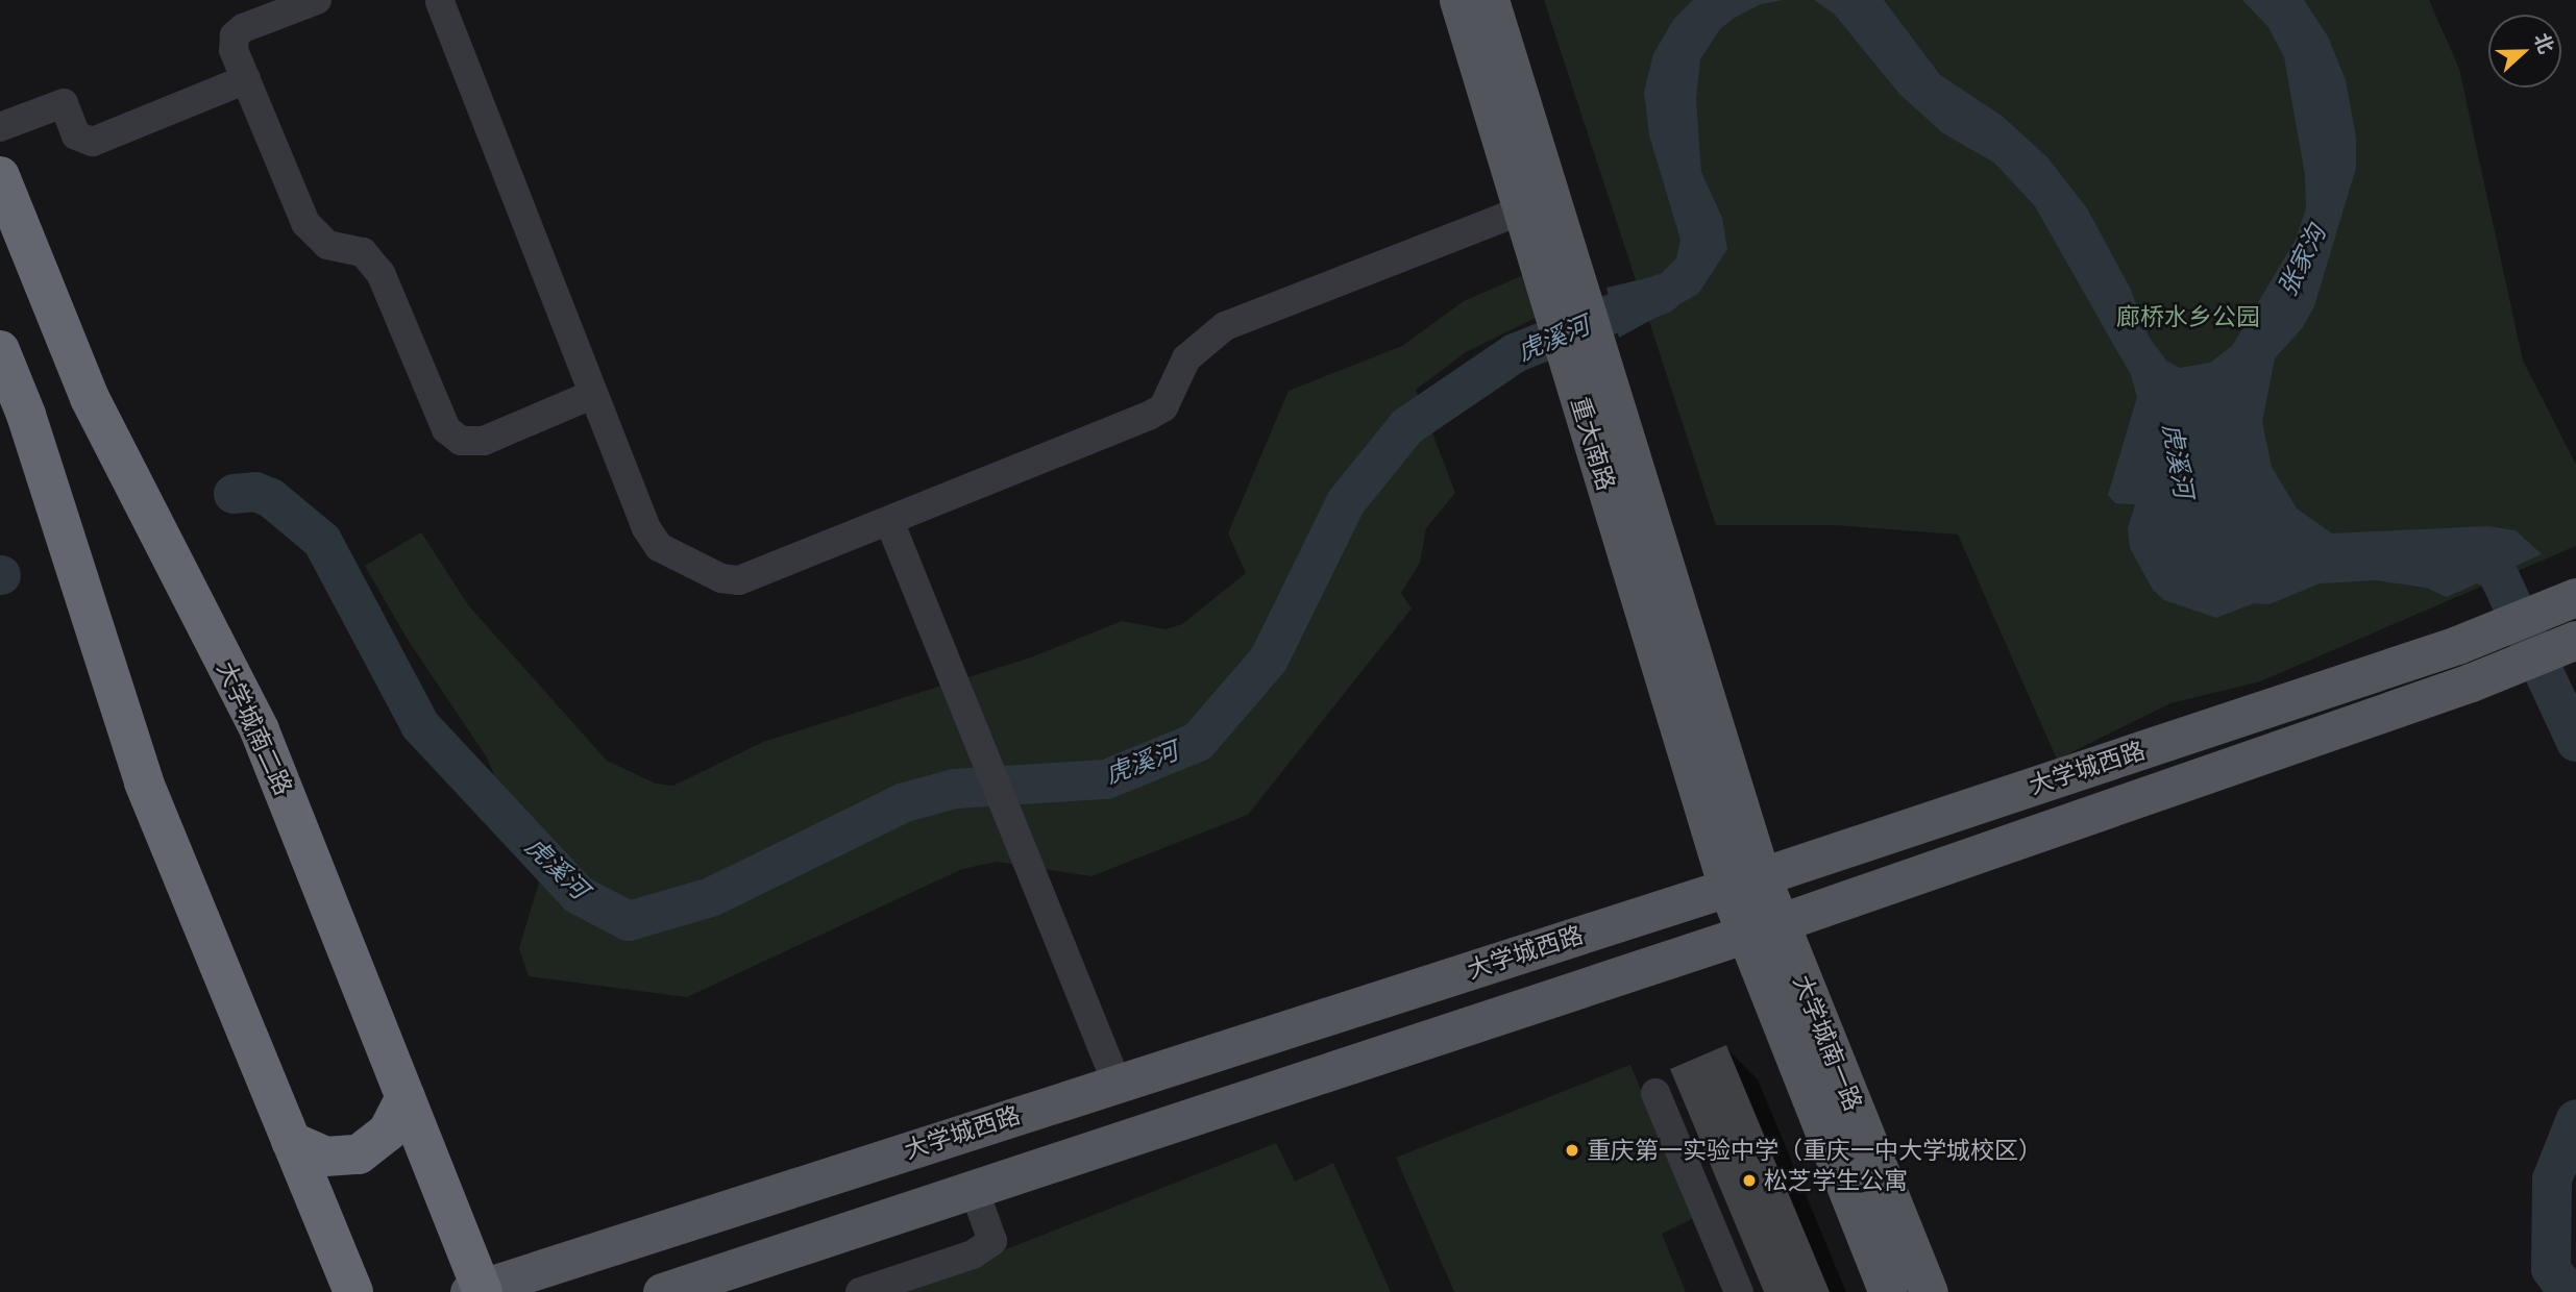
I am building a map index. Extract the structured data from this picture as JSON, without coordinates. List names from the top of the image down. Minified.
{"streets":{"highway":["大学城南二路"],"main road":["重大南路","大学城西路","大学城南一路"]},"crossings":[["重大南路","大学城西路"],["重大南路","大学城南一路"],["大学城南二路","大学城西路"],["大学城西路","大学城南一路"]],"water":["张家沟","虎溪河"],"parks":["廊桥水乡公园"],"places":["重庆第一实验中学（重庆一中大学城校区）","松芝学生公寓"],"north":"right"}
